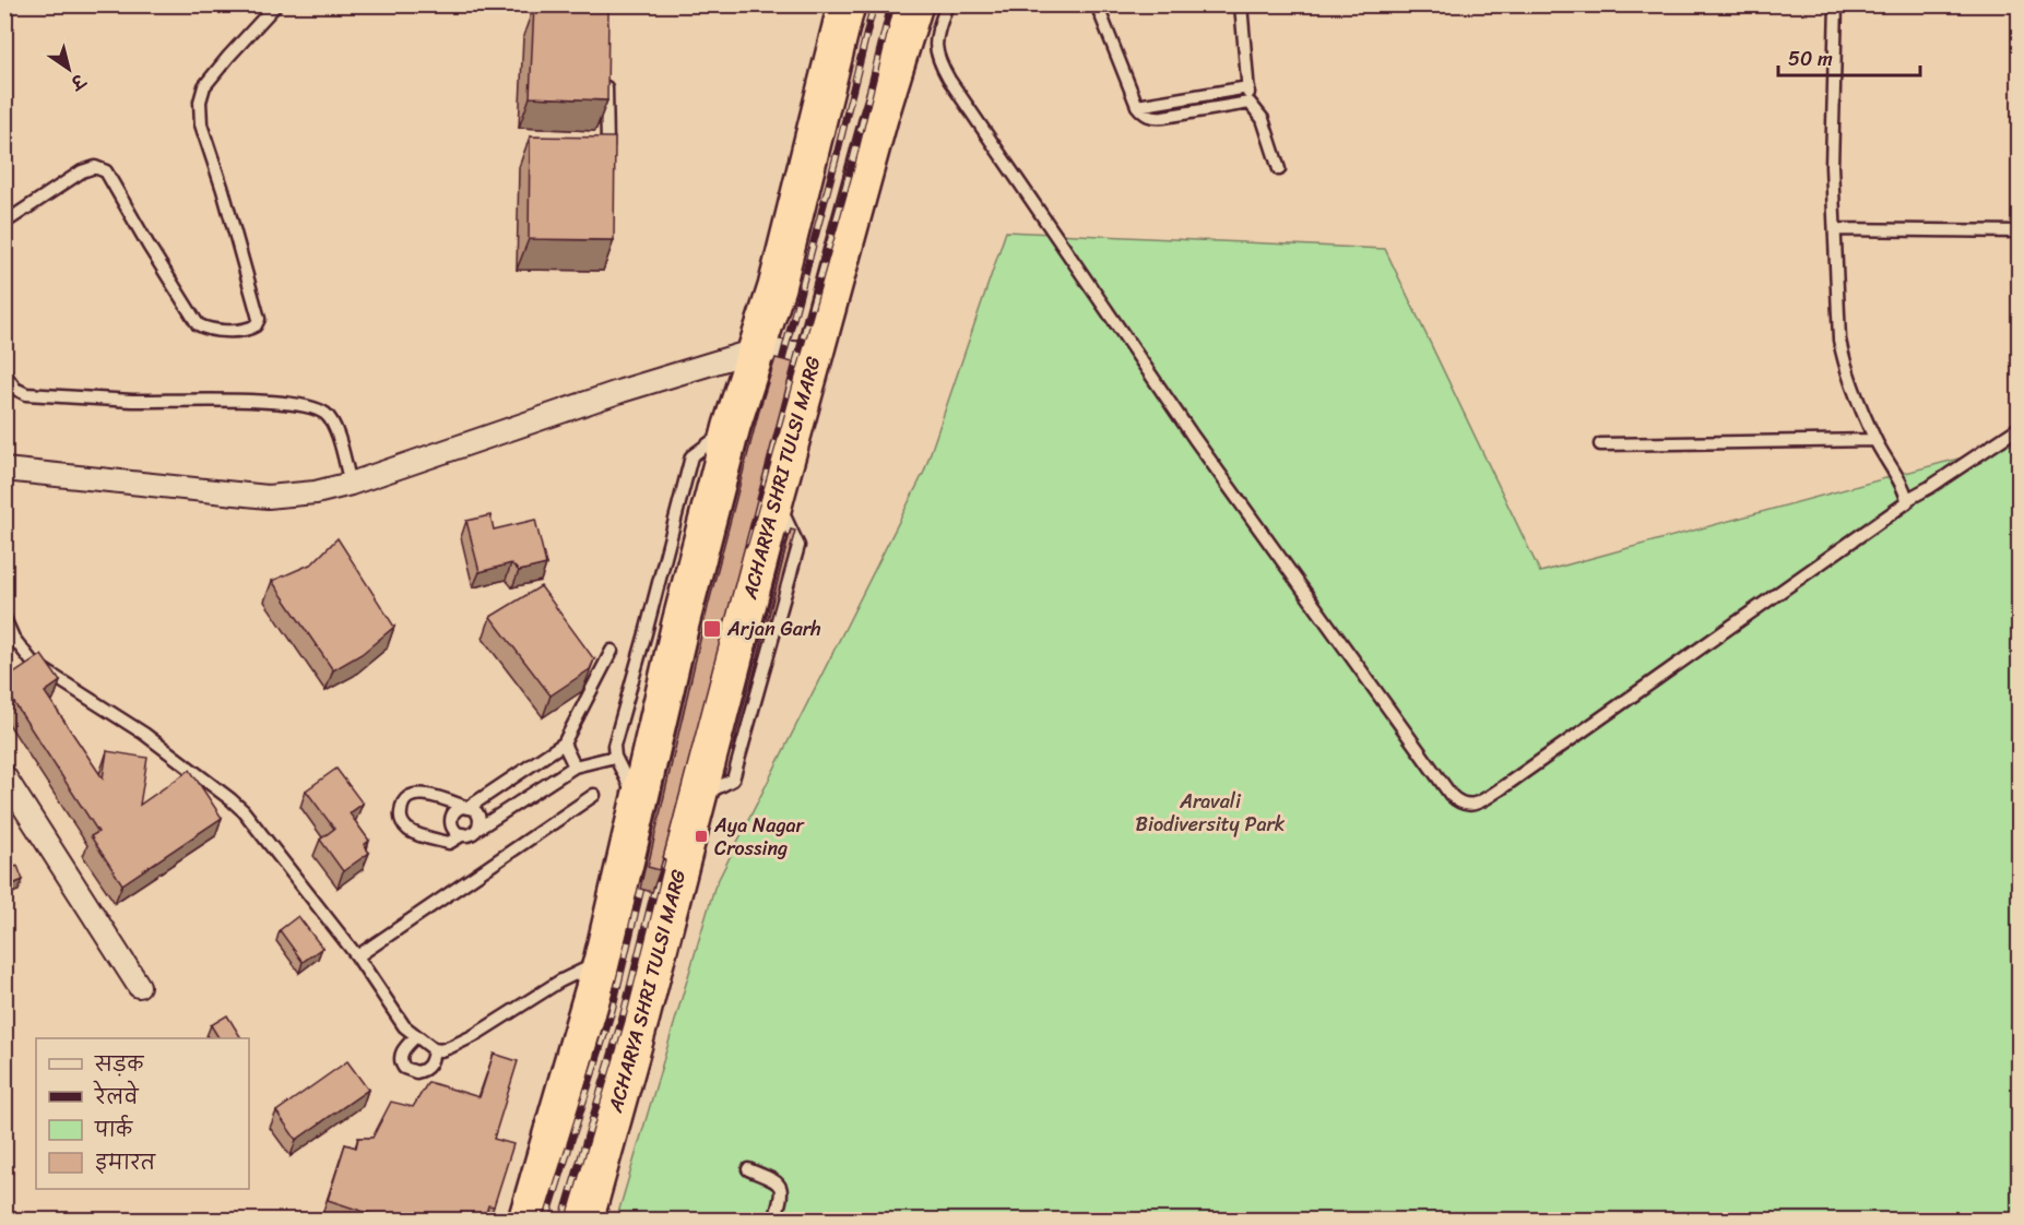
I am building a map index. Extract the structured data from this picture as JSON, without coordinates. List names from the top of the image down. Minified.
{"streets":{"highway":["ACHARYA SHRI TULSI MARG"]},"parks":["Aravali Biodiversity Park"],"places":{"transit":["Arjan Garh","Aya Nagar Crossing"]},"legend":["सड़क","रेलवे","पार्क","इमारत"],"scale_bar":"50 m","north":"bottom right"}
